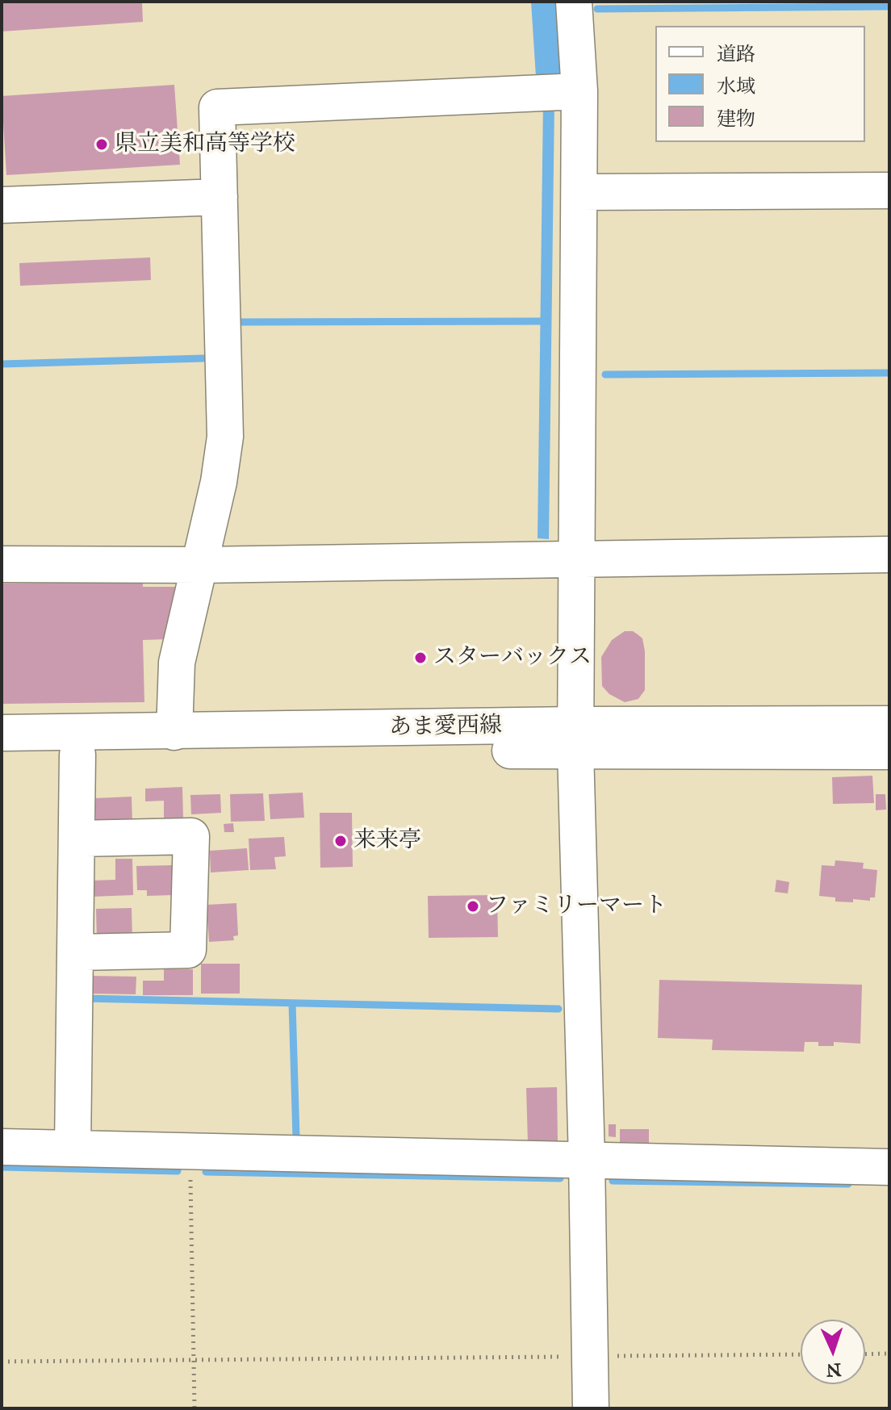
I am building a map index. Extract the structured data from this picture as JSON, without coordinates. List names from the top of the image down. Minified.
{"streets":{"street":["あま愛西線"]},"places":["県立美和高等学校","スターバックス","来来亭","ファミリーマート"],"legend":["道路","水域","建物"],"north":"bottom"}
